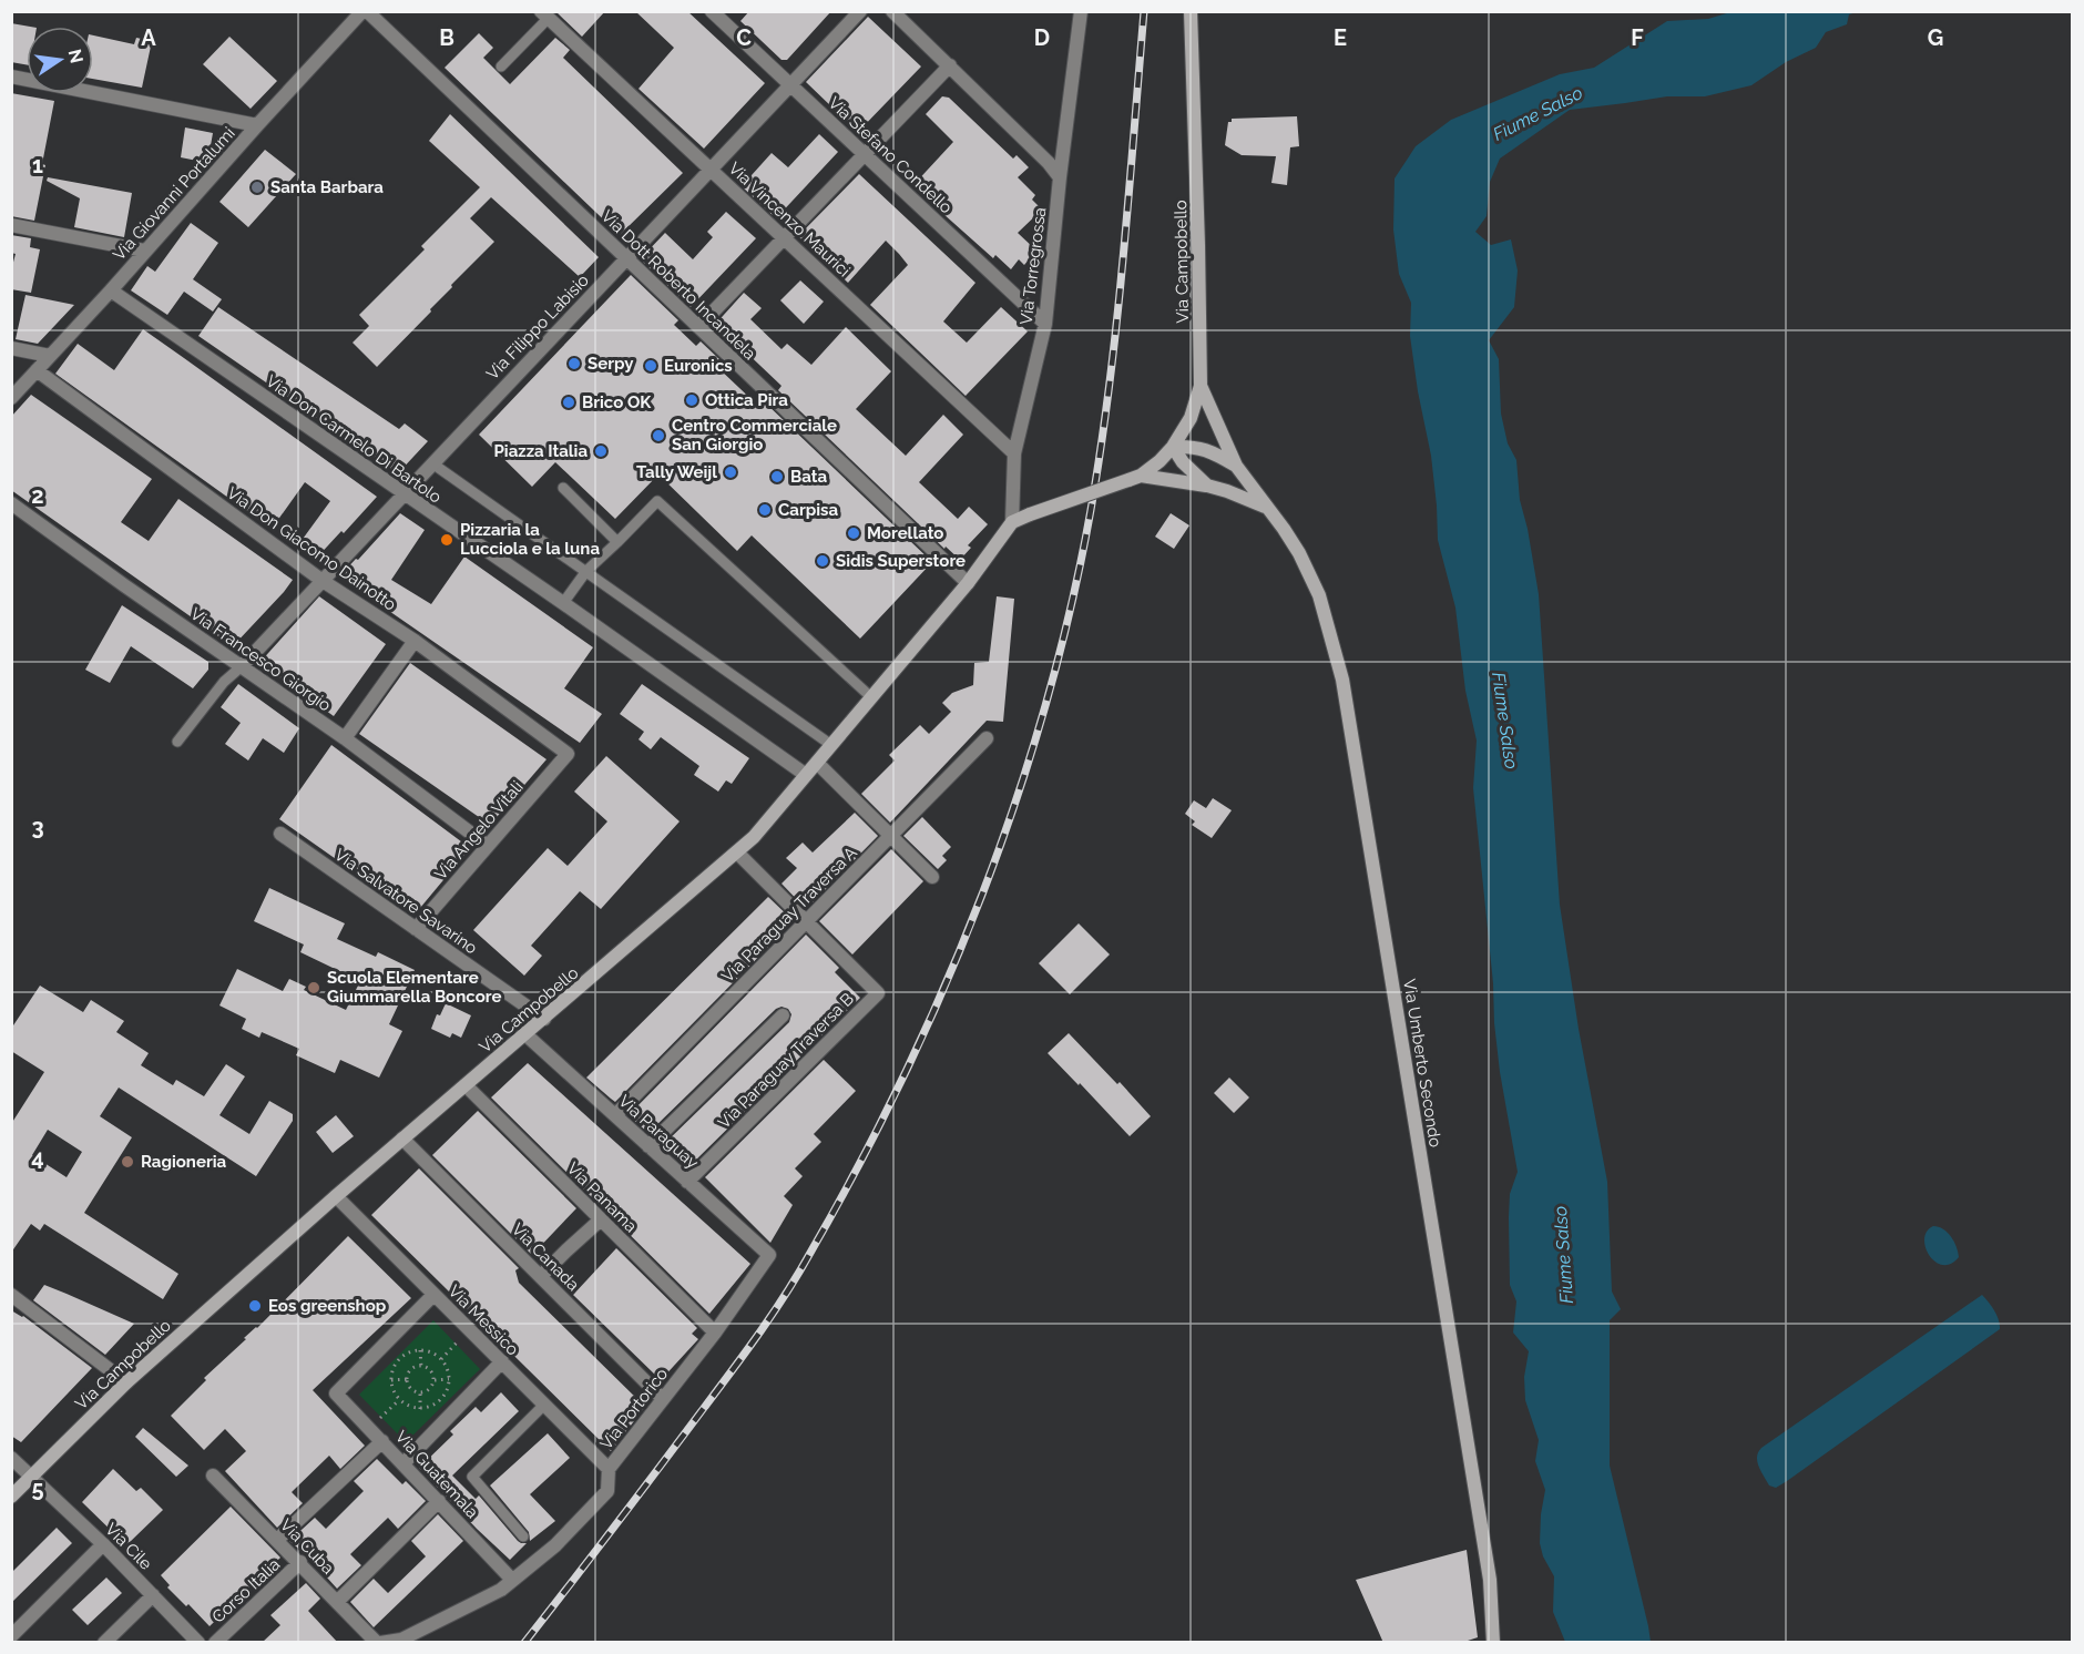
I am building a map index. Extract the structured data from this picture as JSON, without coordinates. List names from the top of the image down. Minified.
{"streets":{"main road":["Via Campobello","Via Umberto Secondo"],"street":["Via Stefano Condello","Via Giovanni Portalumi","Via Vincenzo Maurici","Via Torregrossa","Via Dott Roberto Incandela","Via Filippo Labisio","Via Don Carmelo Di Bartolo","Via Don Giacomo Dainotto","Via Francesco Giorgio","Via Angelo Vitali","Via Salvatore Savarino","Via Paraguay Traversa A","Via Paraguay Traversa B","Via Paraguay","Via Panama","Via Canada","Via Messico","Via Portorico","Via Guatemala","Via Cile","Via Cuba","Corso Italia"]},"crossings":[["Via Stefano Condello","Via Torregrossa"],["Via Stefano Condello","Via Filippo Labisio"],["Via Giovanni Portalumi","Via Dott Roberto Incandela"],["Via Giovanni Portalumi","Via Don Carmelo Di Bartolo"],["Via Giovanni Portalumi","Via Don Giacomo Dainotto"],["Via Vincenzo Maurici","Via Torregrossa"],["Via Vincenzo Maurici","Via Filippo Labisio"],["Via Campobello","Via Torregrossa"],["Via Campobello","Via Dott Roberto Incandela"],["Via Campobello","Via Don Carmelo Di Bartolo"],["Via Campobello","Via Salvatore Savarino"],["Via Campobello","Via Paraguay Traversa B"],["Via Campobello","Via Paraguay"],["Via Campobello","Via Panama"],["Via Campobello","Via Canada"],["Via Campobello","Via Messico"],["Via Campobello","Via Cile"],["Via Dott Roberto Incandela","Via Filippo Labisio"],["Via Filippo Labisio","Via Don Carmelo Di Bartolo"],["Via Filippo Labisio","Via Don Giacomo Dainotto"],["Via Filippo Labisio","Via Francesco Giorgio"],["Via Don Giacomo Dainotto","Via Angelo Vitali"],["Via Francesco Giorgio","Via Angelo Vitali"],["Via Angelo Vitali","Via Salvatore Savarino"],["Via Paraguay Traversa A","Via Paraguay Traversa B"],["Via Paraguay Traversa A","Via Paraguay"],["Via Paraguay Traversa B","Via Paraguay"],["Via Paraguay","Via Portorico"],["Via Panama","Via Portorico"],["Via Canada","Via Portorico"],["Via Messico","Via Portorico"],["Via Messico","Via Guatemala"],["Via Portorico","Via Guatemala"],["Via Portorico","Via Cuba"],["Via Cuba","Corso Italia"]],"water":["Fiume Salso"],"places":["Santa Barbara","Serpy","Euronics","Ottica Pira","Brico OK","Centro Commerciale San Giorgio","Piazza Italia","Tally Weijl","Bata","Carpisa","Morellato","Pizzaria la Lucciola e la luna","Sidis Superstore","Scuola Elementare Giummarella Boncore","Ragioneria","Eos greenshop"],"north":"right","grid":{"columns":["A","B","C","D","E","F","G"],"rows":["1","2","3","4","5"]}}
